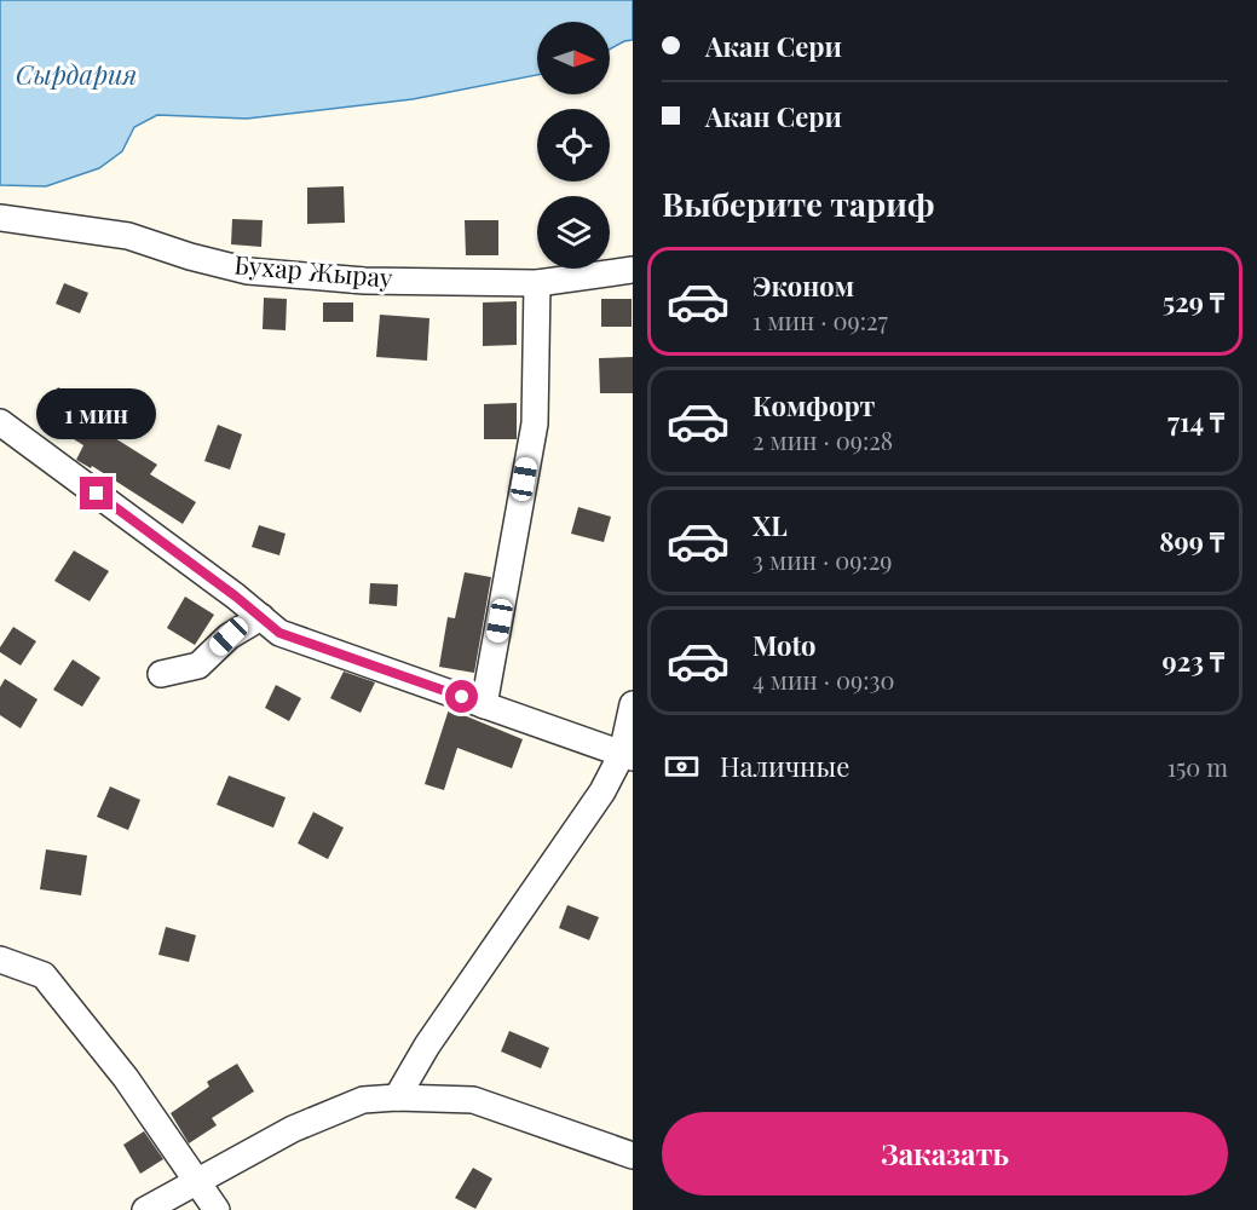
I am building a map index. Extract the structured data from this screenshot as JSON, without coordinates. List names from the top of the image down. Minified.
{"streets":{"street":["Бухар Жырау"]},"water":["Сырдария"],"north":"right","page":{"banner":["Акан Сери","Акан Сери"],"heading":"Выберите тариф","list":[{"name":"Эконом","note":"1 мин · 09:27","value":"529 ₸"},{"name":"Комфорт","note":"2 мин · 09:28","value":"714 ₸"},{"name":"XL","note":"3 мин · 09:29","value":"899 ₸"},{"name":"Moto","note":"4 мин · 09:30","value":"923 ₸"}],"bubble":"1 мин","pay":["Наличные","150 m"],"buttons":"Заказать"}}
